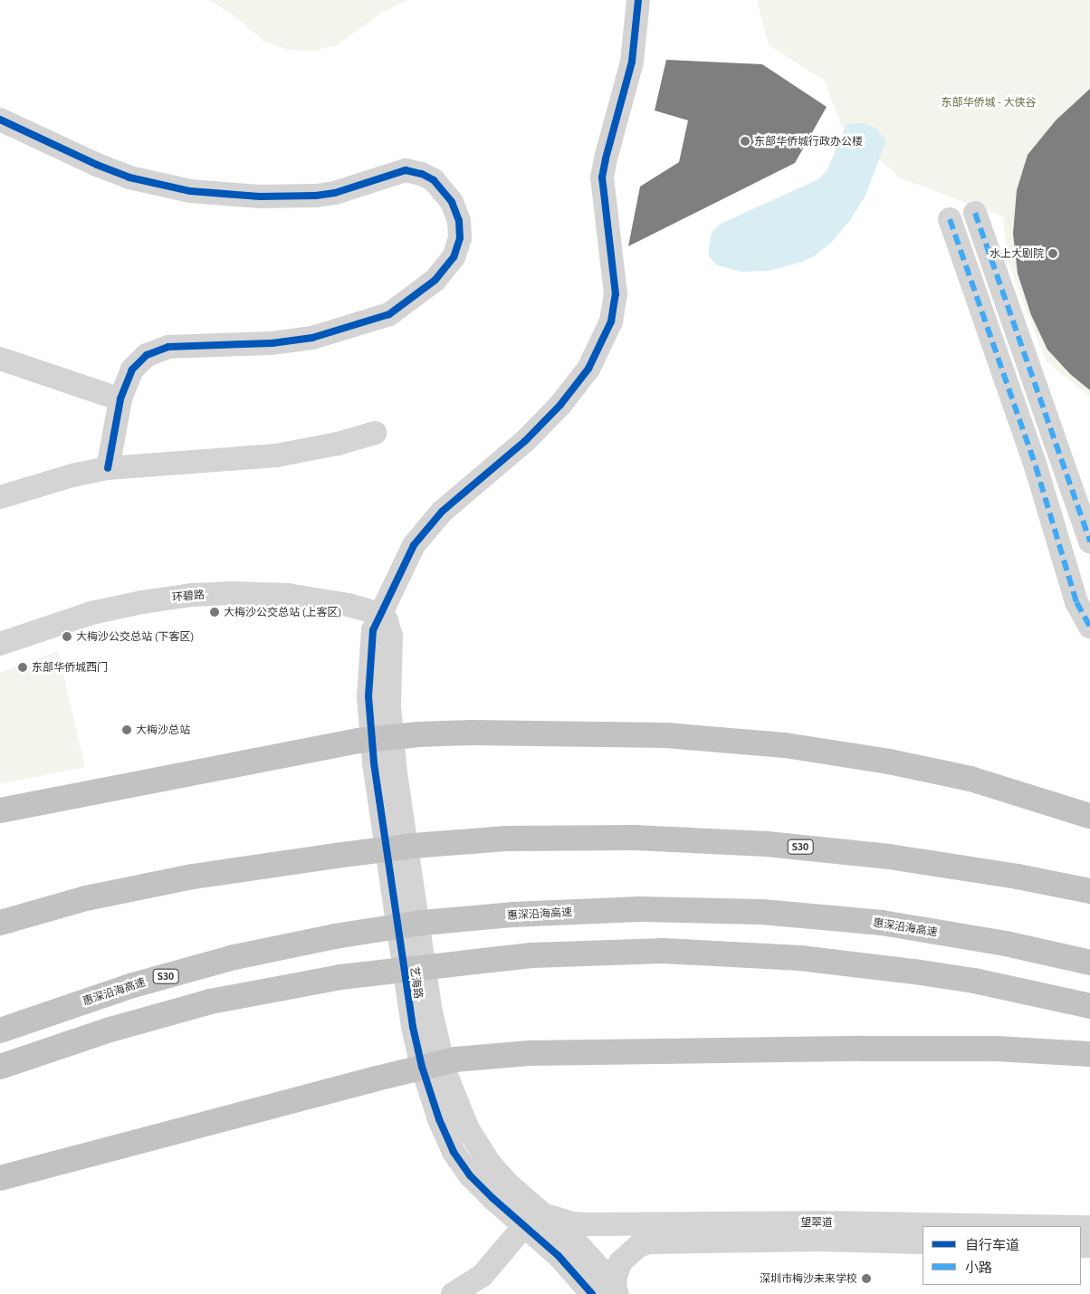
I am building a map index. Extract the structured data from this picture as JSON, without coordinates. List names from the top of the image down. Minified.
{"streets":{"highway":["S30","惠深沿海高速"],"street":["环碧路","艺海路","望翠道"]},"crossings":[["环碧路","艺海路"],["艺海路","望翠道"]],"parks":["东部华侨城 - 大侠谷"],"places":["东部华侨城行政办公楼","水上大剧院","大梅沙公交总站 (上客区)","大梅沙公交总站 (下客区)","东部华侨城西门","大梅沙总站","深圳市梅沙未来学校"],"legend":["自行车道","小路"]}
